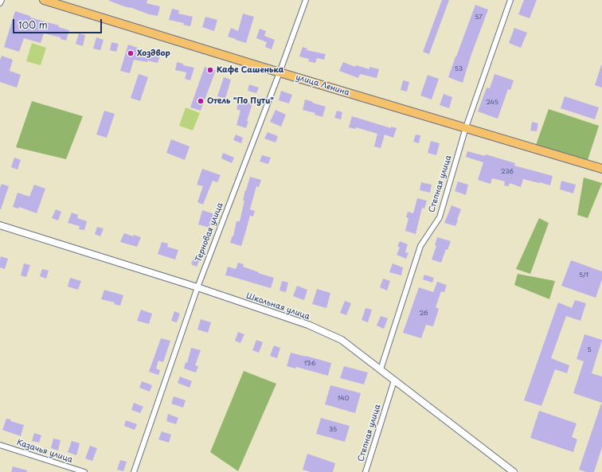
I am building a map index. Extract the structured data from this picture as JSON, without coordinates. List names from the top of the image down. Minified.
{"streets":{"main road":["улица Ленина"],"street":["Степная улица","Терновая улица","Школьная улица","Казачья улица"]},"crossings":[["улица Ленина","Степная улица"],["улица Ленина","Терновая улица"],["Степная улица","Школьная улица"],["Терновая улица","Школьная улица"]],"places":["Хоздвор","Кафе Сашенька","Отель \"По Пути\""],"house_numbers":["57","53","245","236","5/1","26","5","136","140","35"],"scale_bar":"100 m"}
